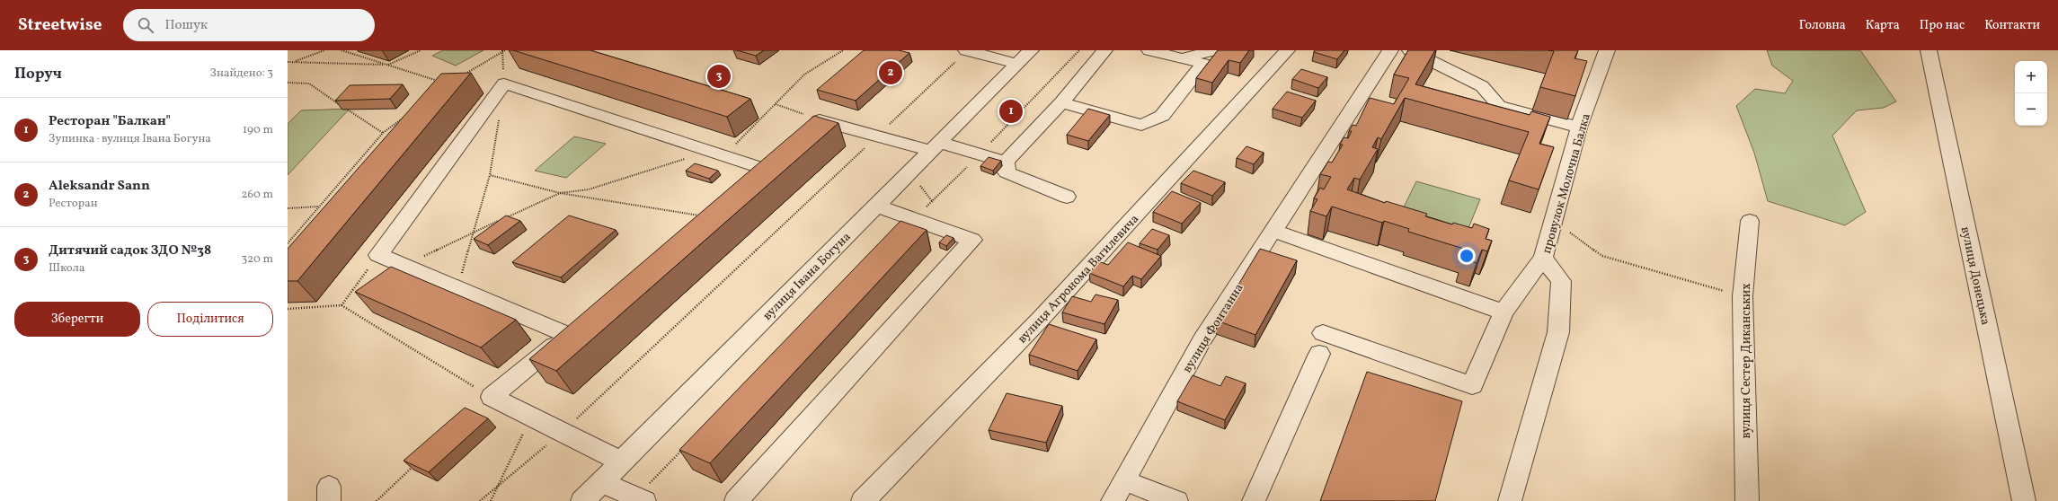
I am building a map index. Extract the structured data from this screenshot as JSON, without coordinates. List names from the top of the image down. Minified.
{"streets":{"street":["провулок Молочна Балка","вулиця Івана Богуна","вулиця Донецька","вулиця Агронома Вагилевича","вулиця Фонтанна","вулиця Сестер Диканських"]},"page":{"header":"Streetwise","search":"Пошук","nav":["Головна","Карта","Про нас","Контакти"],"heading":["Поруч","Знайдено: 3"],"pins":["2","3","1"],"map_buttons":["+","−"],"list":[{"mark":"1","name":"Ресторан \"Балкан\"","note":"Зупинка · вулиця Івана Богуна","value":"190 m"},{"mark":"2","name":"Aleksandr Sann","note":"Ресторан","value":"260 m"},{"mark":"3","name":"Дитячий садок ЗДО №38","note":"Школа","value":"320 m"}],"buttons":["Зберегти","Поділитися"]}}
